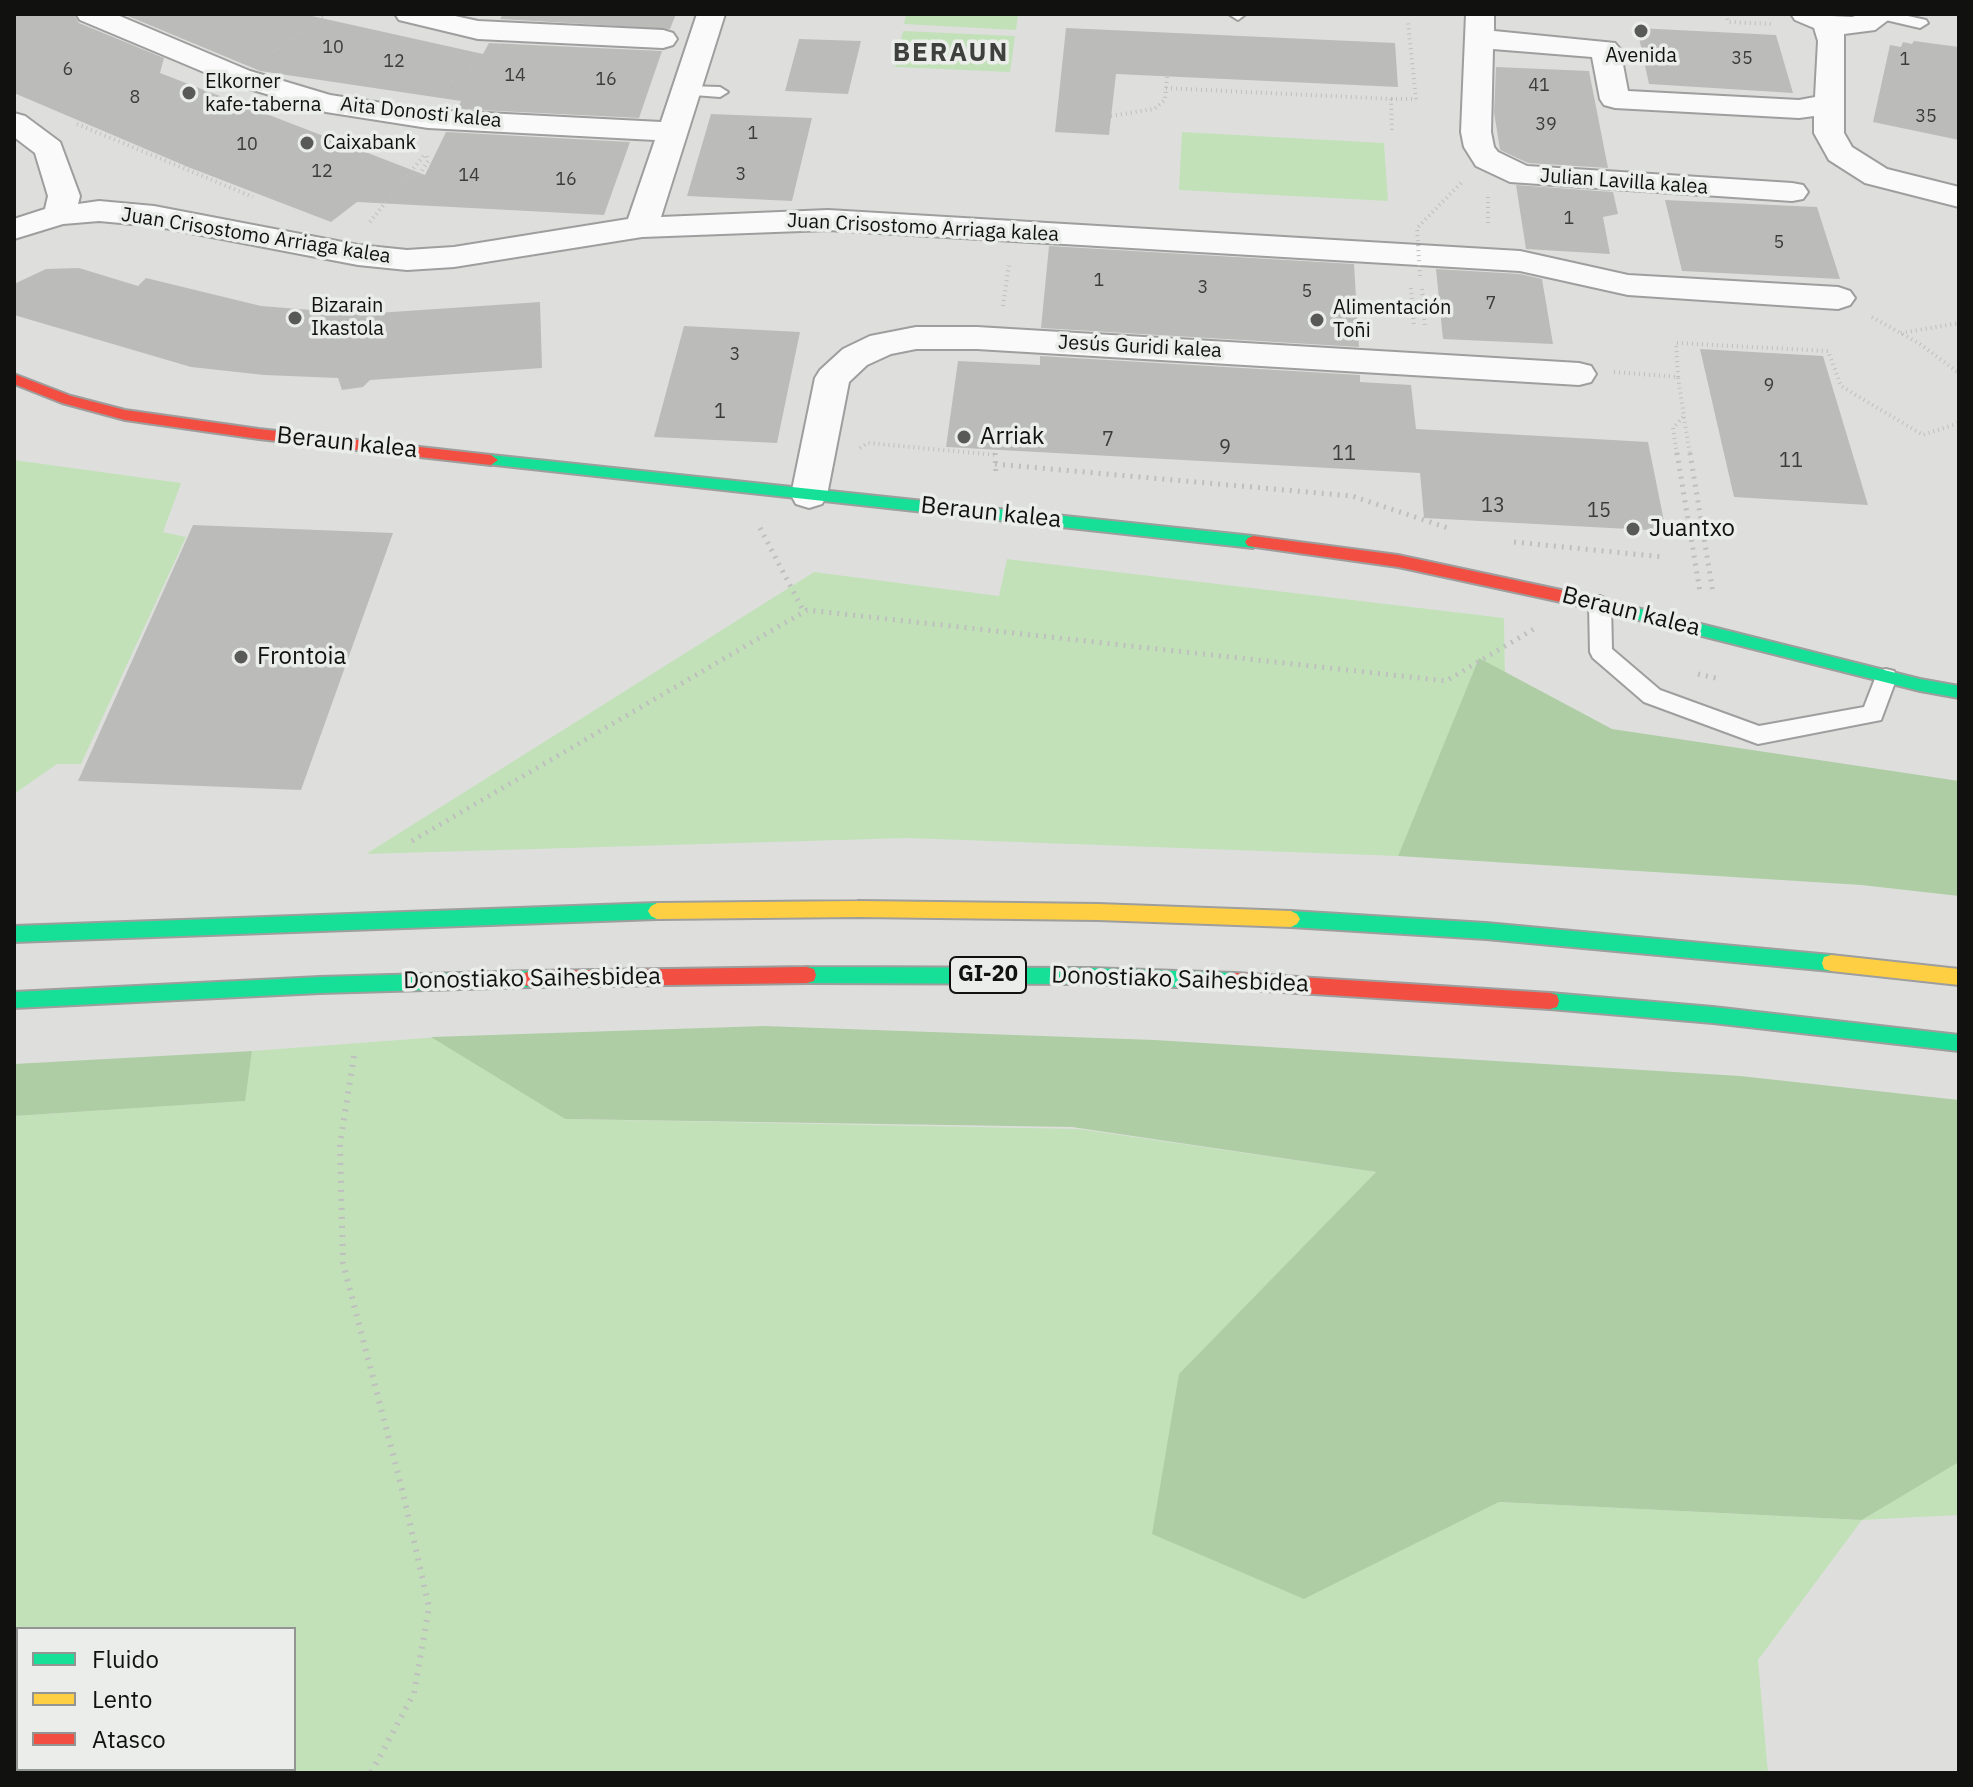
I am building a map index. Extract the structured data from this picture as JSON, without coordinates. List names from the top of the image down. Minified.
{"streets":{"main road":["Beraun kalea","GI-20","Donostiako Saihesbidea"],"street":["Aita Donosti kalea","Julian Lavilla kalea","Juan Crisostomo Arriaga kalea","Jesús Guridi kalea"]},"crossings":[["Jesús Guridi kalea","Beraun kalea"]],"districts":["BERAUN"],"places":["Avenida","Elkorner kafe-taberna","Caixabank","Bizarain Ikastola","Alimentación Toñi","Arriak","Juantxo","Frontoia"],"house_numbers":["10","35","1","12","6","14","16","41","8","35","39","1","10","12","3","14","16","1","5","1","3","5","7","3","9","1","7","9","11","11","13","15"],"legend":["Fluido","Lento","Atasco"]}
